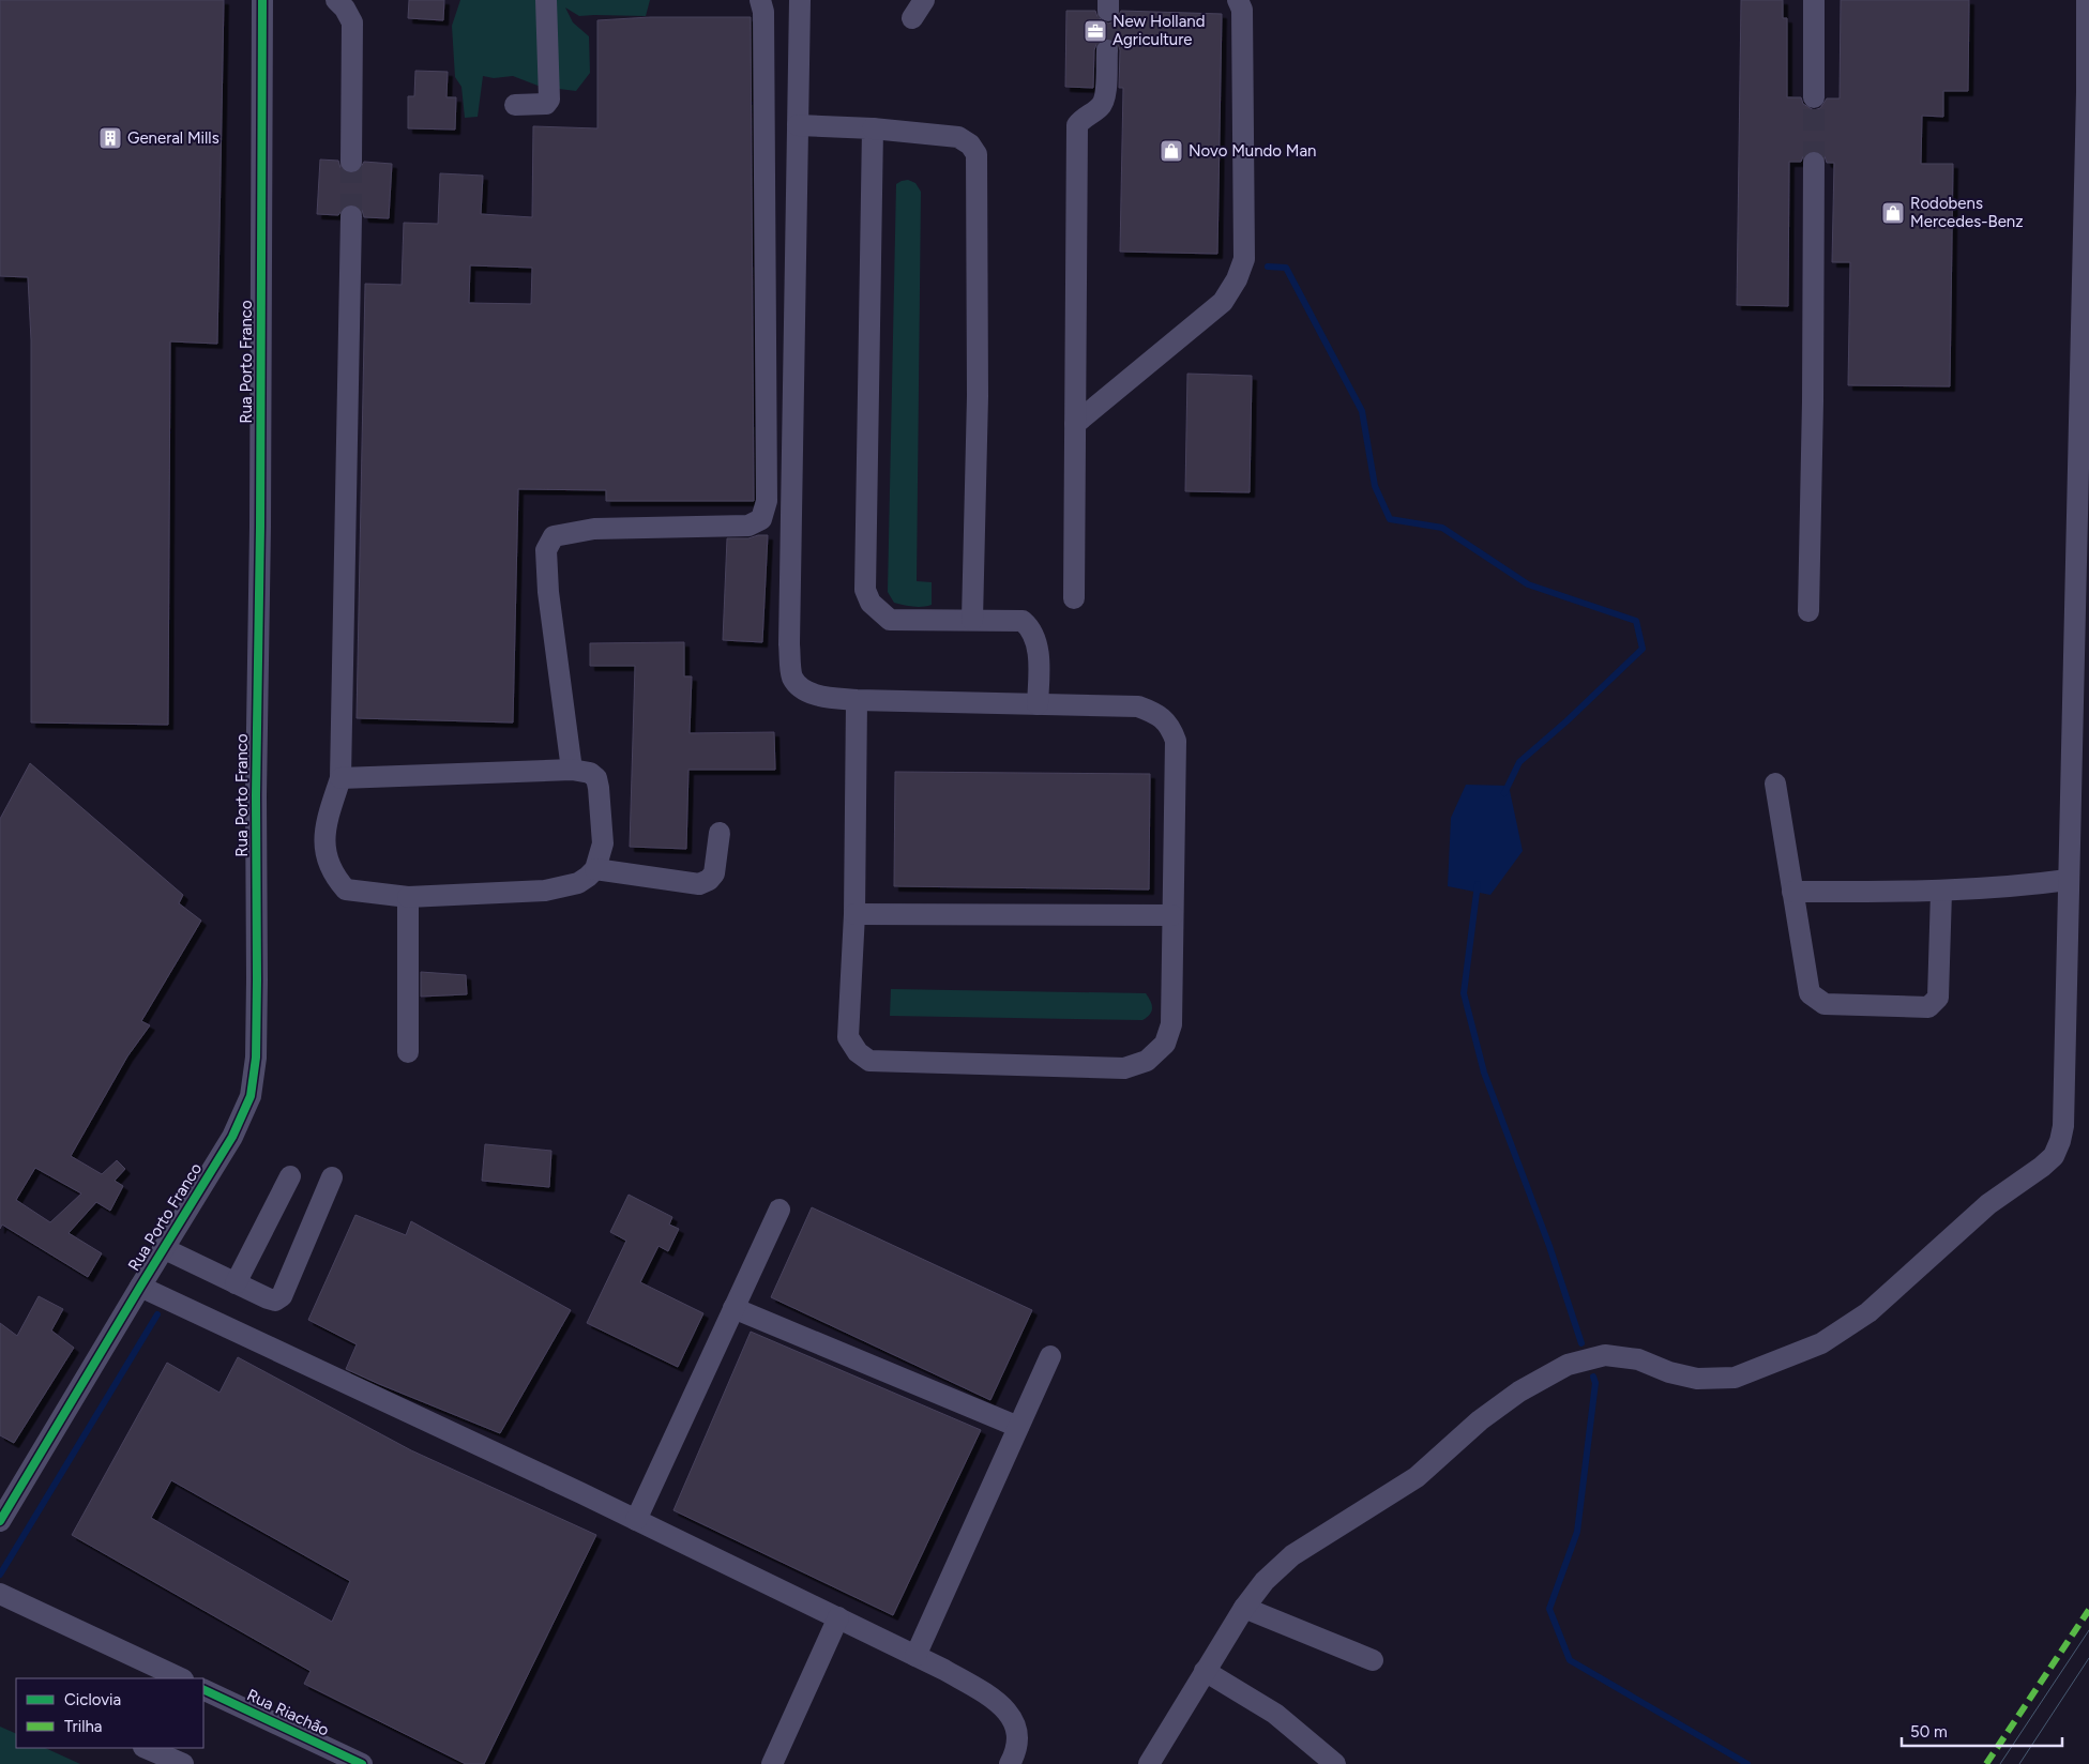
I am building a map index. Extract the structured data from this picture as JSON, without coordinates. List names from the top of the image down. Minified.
{"streets":{"street":["Rua Porto Franco","Rua Riachão"]},"places":{"office":["New Holland Agriculture"],"building":["General Mills"],"shop":["Novo Mundo Man","Rodobens Mercedes-Benz"]},"legend":["Ciclovia","Trilha"],"scale_bar":"50 m"}
